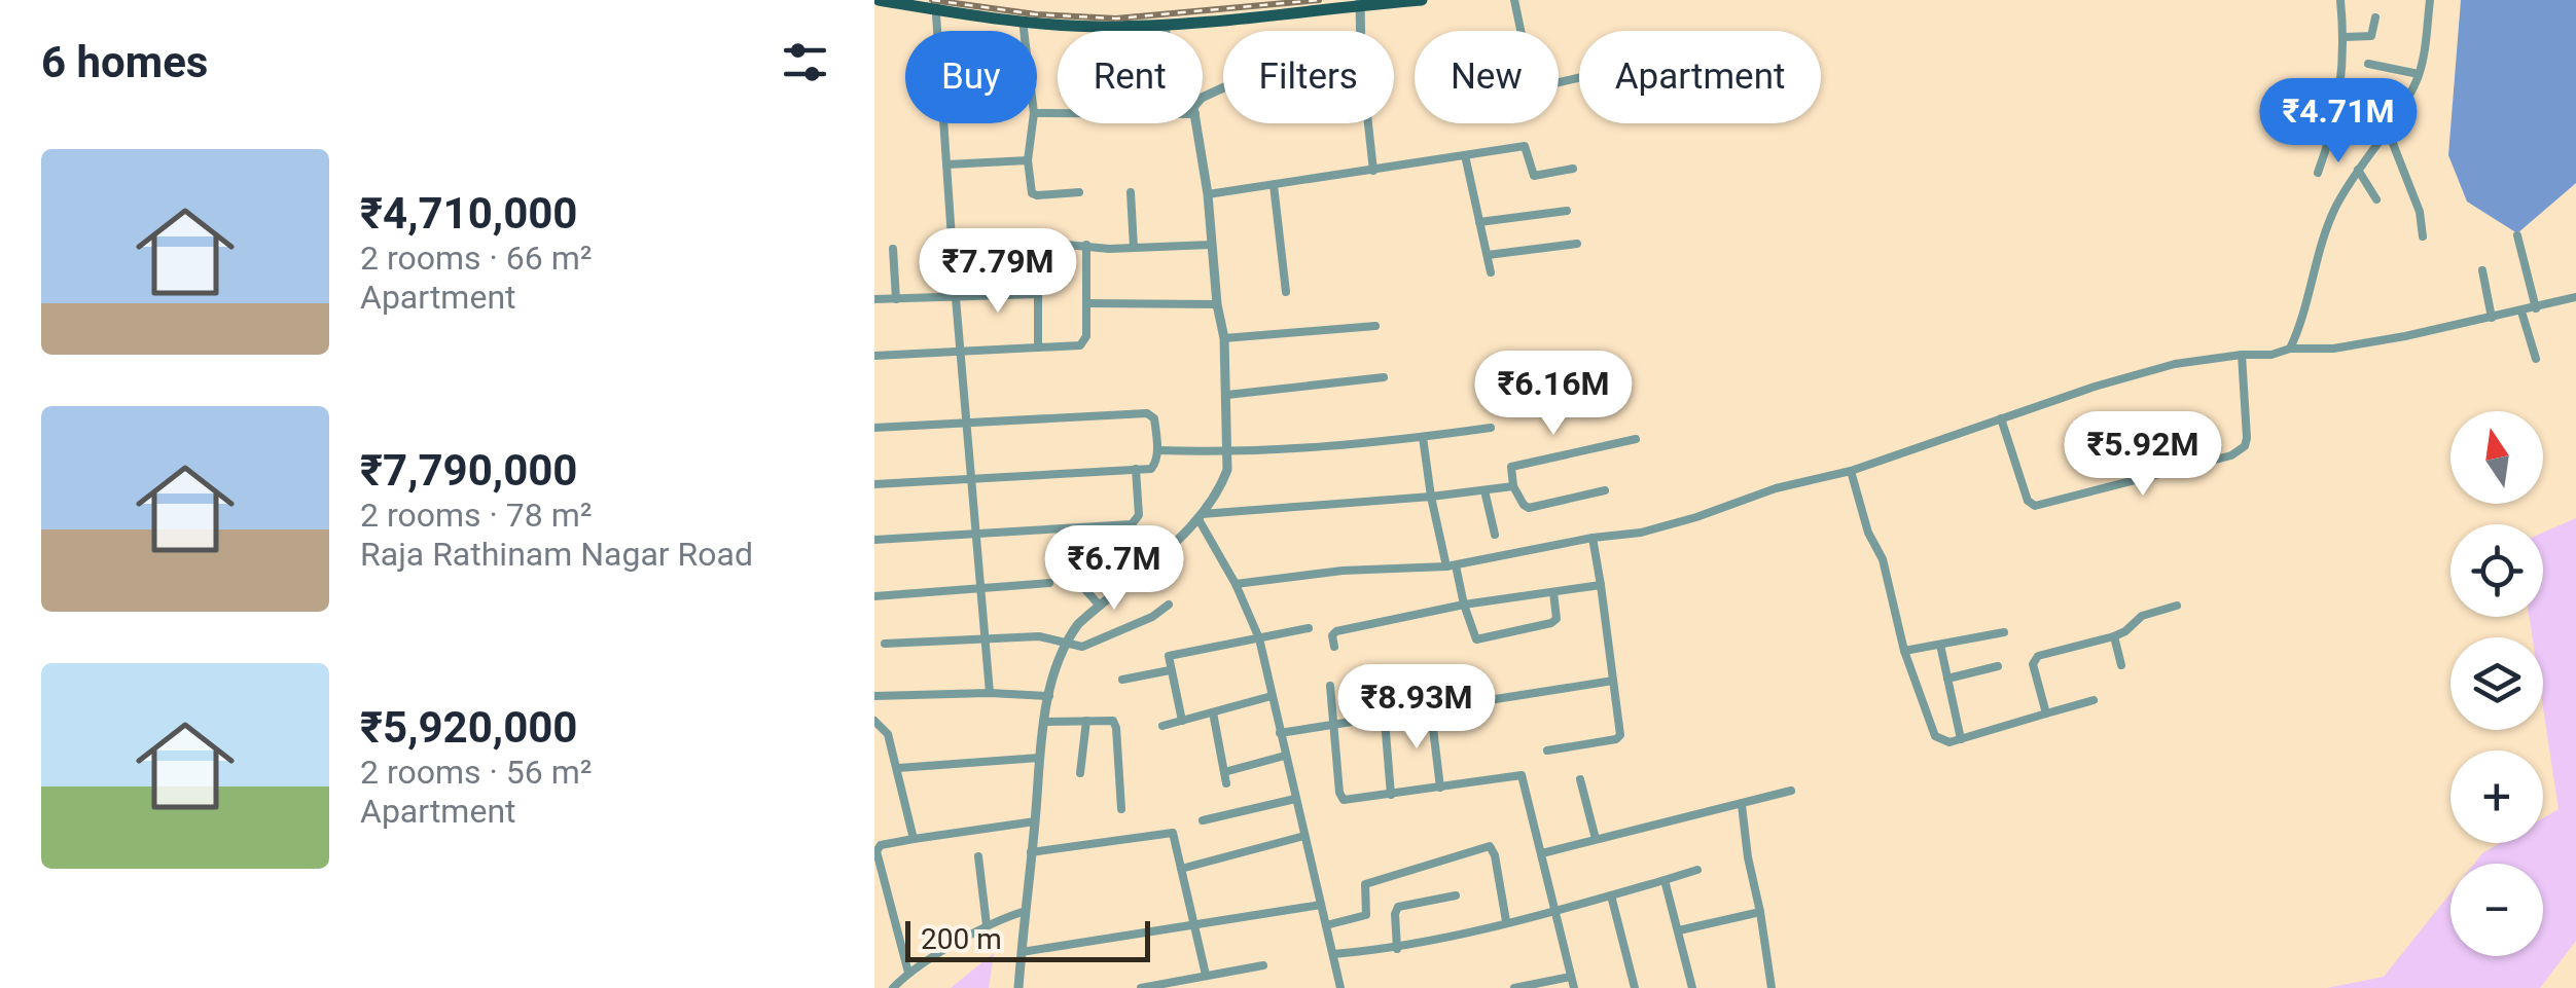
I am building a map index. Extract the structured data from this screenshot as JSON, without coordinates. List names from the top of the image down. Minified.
{"scale_bar":"200 m","north":"top","page":{"heading":"6 homes","chip":["Buy","Rent","Filters","New","Apartment"],"price":["₹4.71M","₹7.79M","₹6.16M","₹5.92M","₹6.7M","₹8.93M"],"list":[{"name":"₹4,710,000","note":"2 rooms · 66 m² · Apartment"},{"name":"₹7,790,000","note":"2 rooms · 78 m² · Raja Rathinam Nagar Road"},{"name":"₹5,920,000","note":"2 rooms · 56 m² · Apartment"}],"map_buttons":["+","−"],"scale":"200 m"}}
